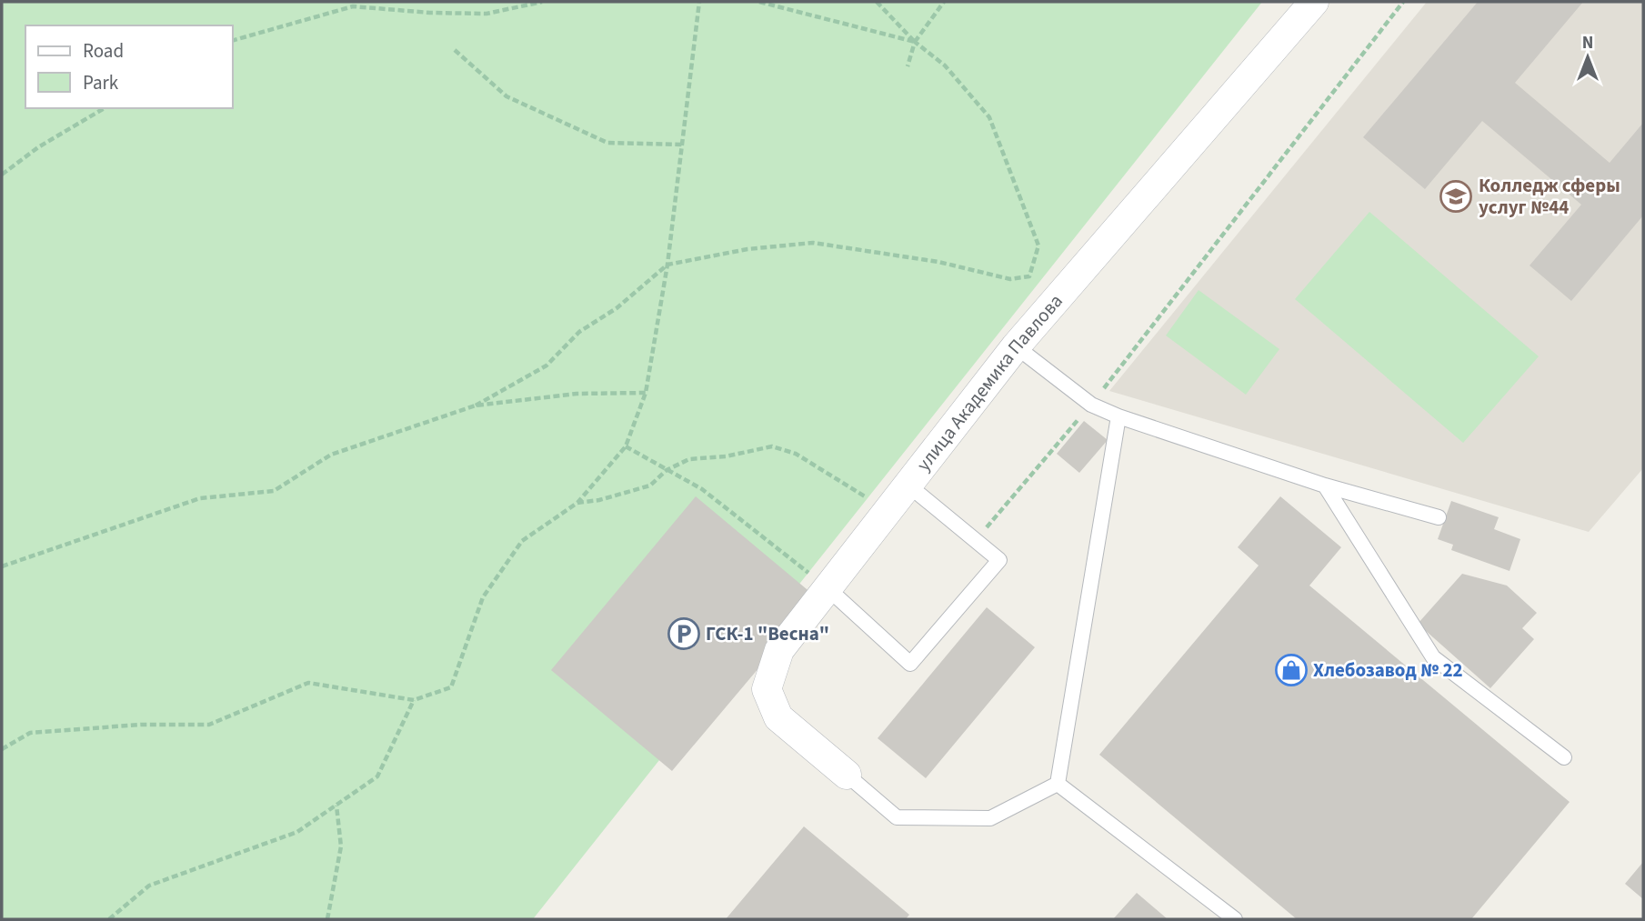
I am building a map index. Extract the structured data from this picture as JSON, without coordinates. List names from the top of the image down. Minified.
{"streets":{"street":["улица Академика Павлова"]},"places":{"school or university":["Колледж сферы услуг №44"],"parking":["ГСК-1 \"Весна\""],"shop":["Хлебозавод № 22"]},"legend":["Road","Park"],"north":"top"}
